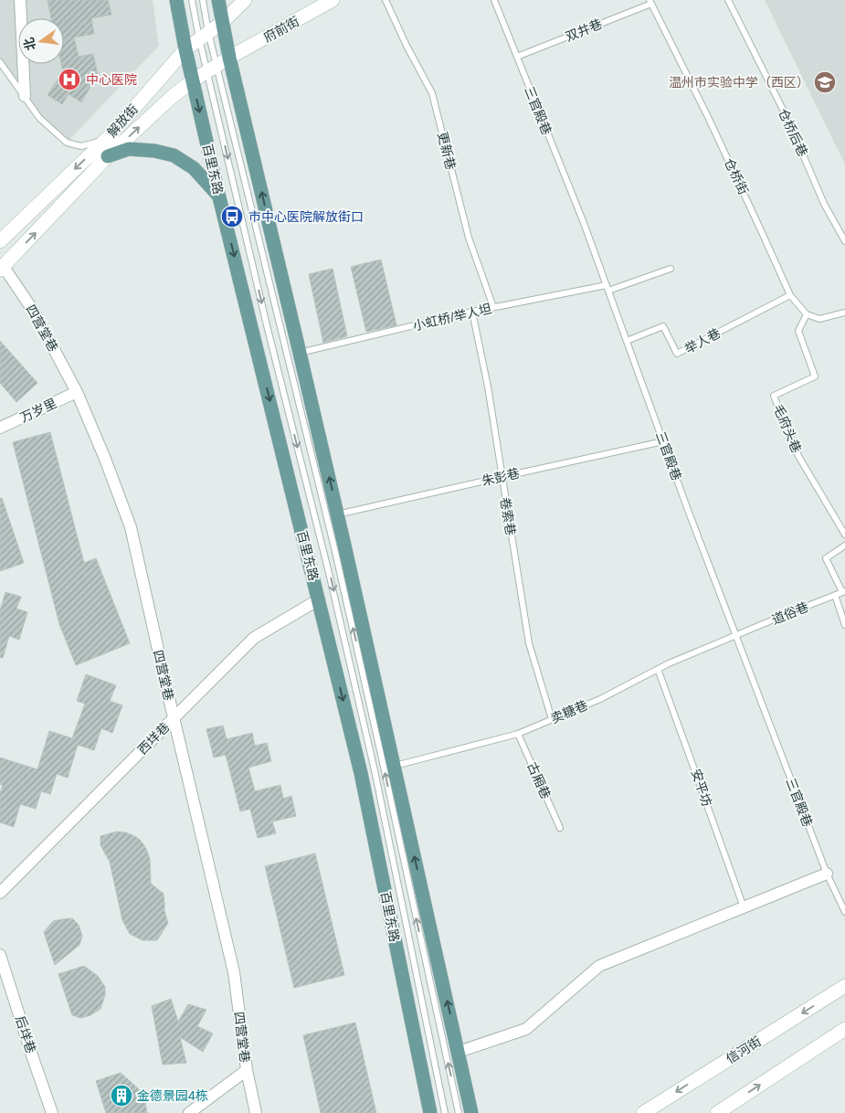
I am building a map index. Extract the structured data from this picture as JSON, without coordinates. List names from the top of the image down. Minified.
{"streets":{"main road":["府前街","解放街","百里东路","信河街"],"street":["四营堂巷","万岁里","西垟巷","后垟巷"],"lane":["双井巷","三官殿巷","仓桥后巷","更新巷","仓桥街","小虹桥/举人坦","举人巷","毛府头巷","朱彭巷","卷索巷","道俗巷","卖糖巷","古厢巷","安平坊"]},"crossings":[["府前街","解放街"],["双井巷","三官殿巷"],["双井巷","仓桥街"],["三官殿巷","小虹桥/举人坦"],["三官殿巷","举人巷"],["三官殿巷","朱彭巷"],["三官殿巷","道俗巷"],["三官殿巷","卖糖巷"],["解放街","百里东路"],["解放街","四营堂巷"],["更新巷","小虹桥/举人坦"],["百里东路","西垟巷"],["仓桥街","举人巷"],["仓桥街","毛府头巷"],["小虹桥/举人坦","卷索巷"],["四营堂巷","万岁里"],["四营堂巷","西垟巷"],["朱彭巷","卷索巷"],["卷索巷","卖糖巷"],["道俗巷","卖糖巷"],["卖糖巷","古厢巷"],["卖糖巷","安平坊"]],"places":{"hospital":["中心医院"],"school or university":["温州市实验中学（西区）"],"bus stop":["市中心医院解放街口"],"building":["金德景园4栋"]},"north":"left"}
